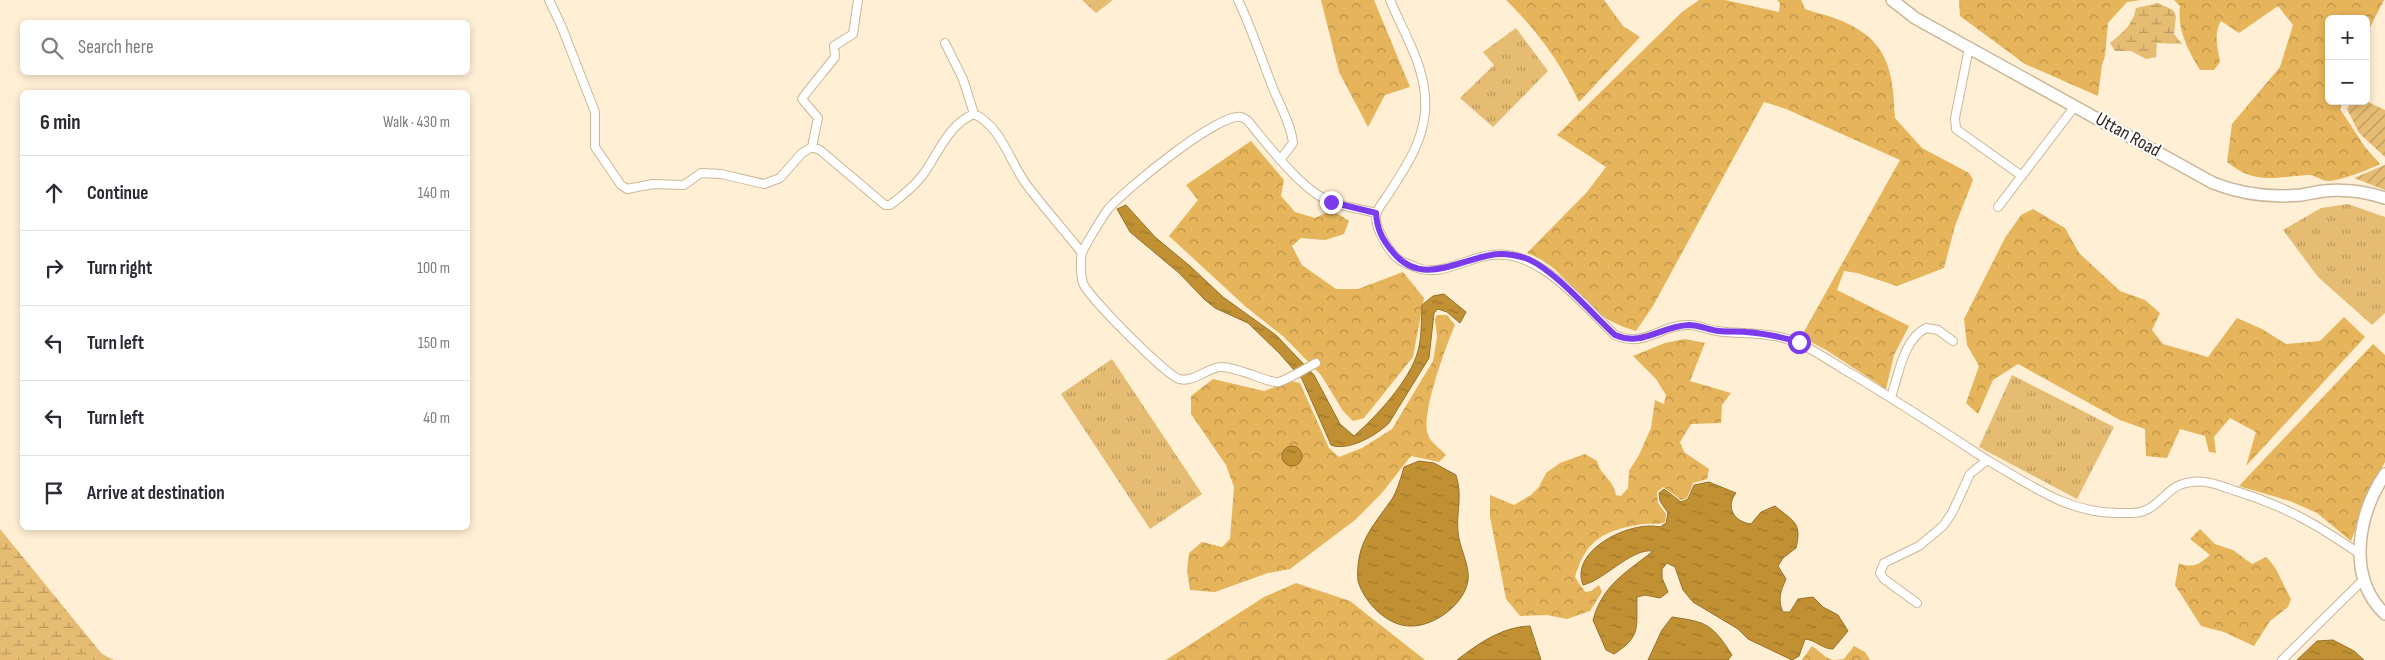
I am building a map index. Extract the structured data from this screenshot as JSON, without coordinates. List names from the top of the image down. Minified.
{"streets":{"main road":["Uttan Road"]},"page":{"map_buttons":["+","−"],"search":"Search here","heading":["6 min","Walk · 430 m"],"list":[["Continue","140 m"],["Turn right","100 m"],["Turn left","150 m"],["Turn left","40 m"],"Arrive at destination"]}}
